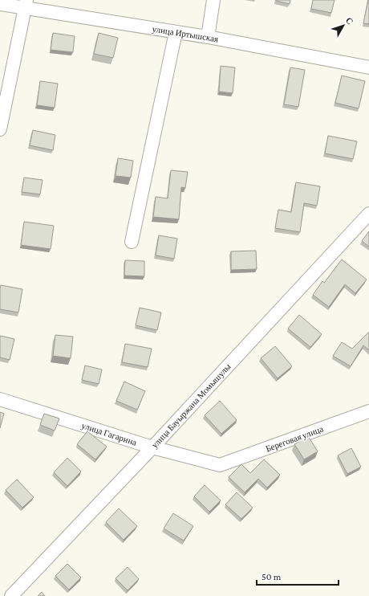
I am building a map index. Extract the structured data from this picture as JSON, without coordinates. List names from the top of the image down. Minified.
{"streets":{"street":["улица Иртышская","улица Бауыржана Момышулы","улица Гагарина","Береговая улица"]},"crossings":[["улица Бауыржана Момышулы","улица Гагарина"],["улица Гагарина","Береговая улица"]],"scale_bar":"50 m","north":"top right"}
